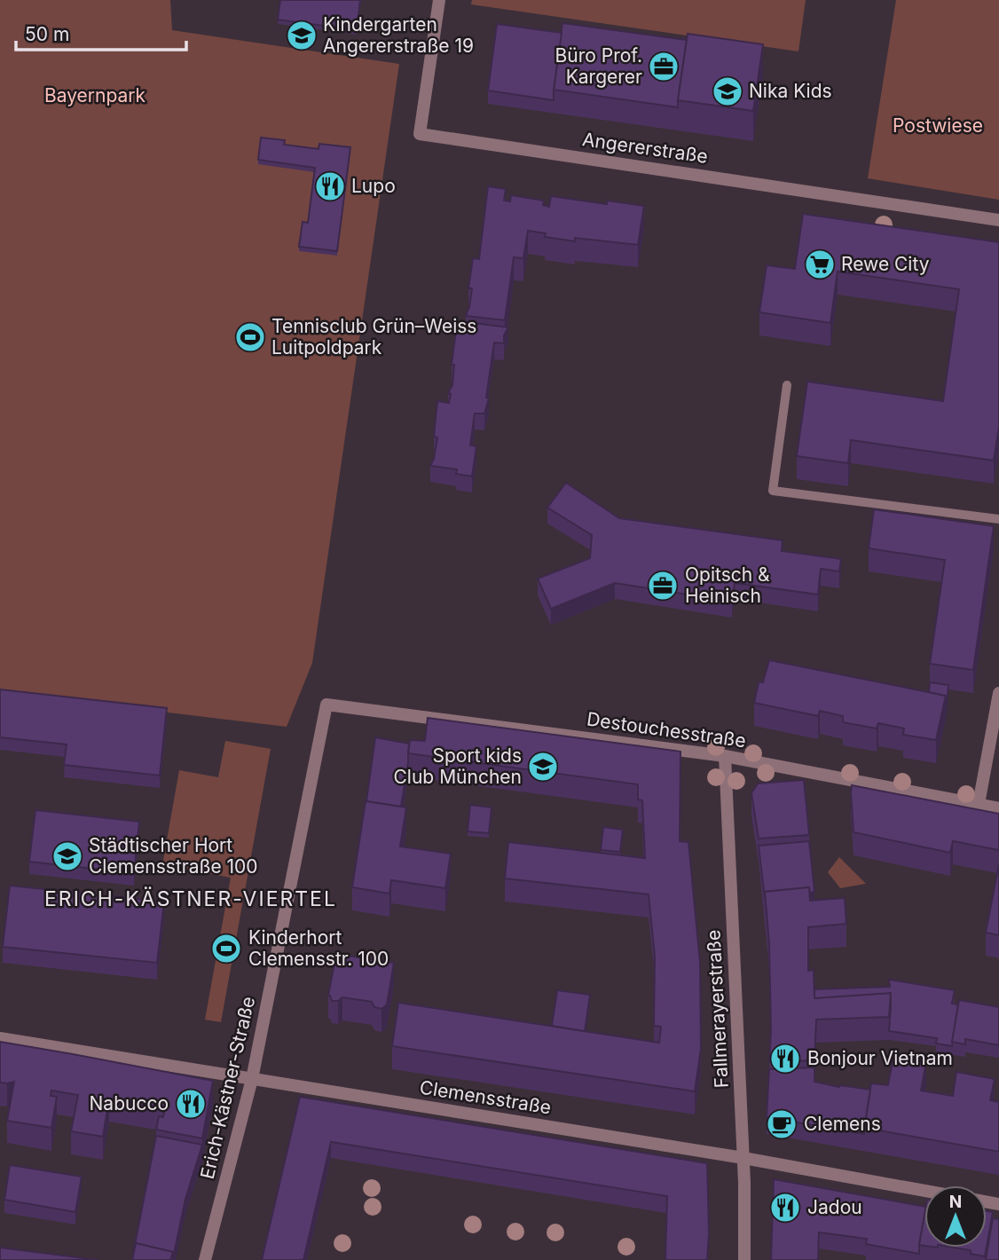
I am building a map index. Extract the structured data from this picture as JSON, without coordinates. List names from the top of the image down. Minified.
{"streets":{"street":["Angererstraße","Destouchesstraße","Fallmerayerstraße","Erich-Kästner-Straße","Clemensstraße"]},"crossings":[["Destouchesstraße","Fallmerayerstraße"],["Destouchesstraße","Erich-Kästner-Straße"],["Fallmerayerstraße","Clemensstraße"],["Erich-Kästner-Straße","Clemensstraße"]],"districts":["ERICH-KÄSTNER-VIERTEL"],"parks":["Bayernpark","Postwiese"],"places":{"school or university":["Kindergarten Angererstraße 19","Nika Kids","Sport kids Club München","Städtischer Hort Clemensstraße 100"],"office":["Büro Prof. Kargerer","Opitsch & Heinisch"],"restaurant":["Lupo","Bonjour Vietnam","Nabucco","Jadou"],"supermarket":["Rewe City"],"sports":["Tennisclub Grün–Weiss Luitpoldpark","Kinderhort Clemensstr. 100"],"cafe":["Clemens"]},"scale_bar":"50 m","north":"top"}
